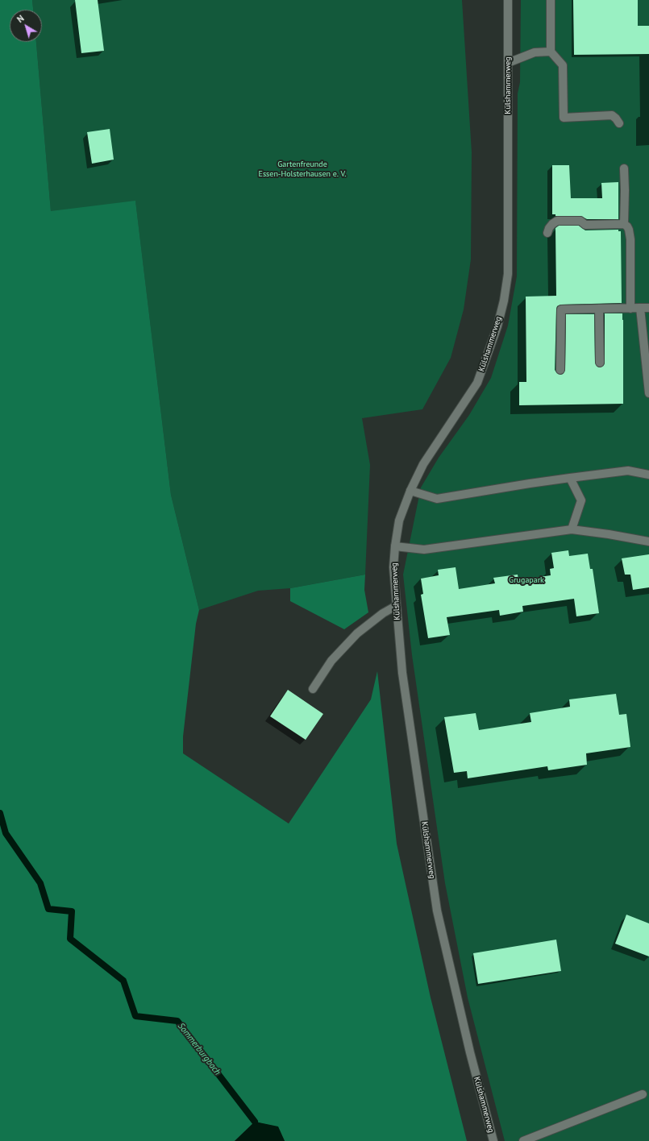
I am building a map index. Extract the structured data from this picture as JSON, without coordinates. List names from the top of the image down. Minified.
{"streets":{"street":["Külshammerweg"]},"water":["Sommerburgbach"],"parks":["Gartenfreunde Essen-Holsterhausen e. V.","Grugapark"],"north":"top left"}
